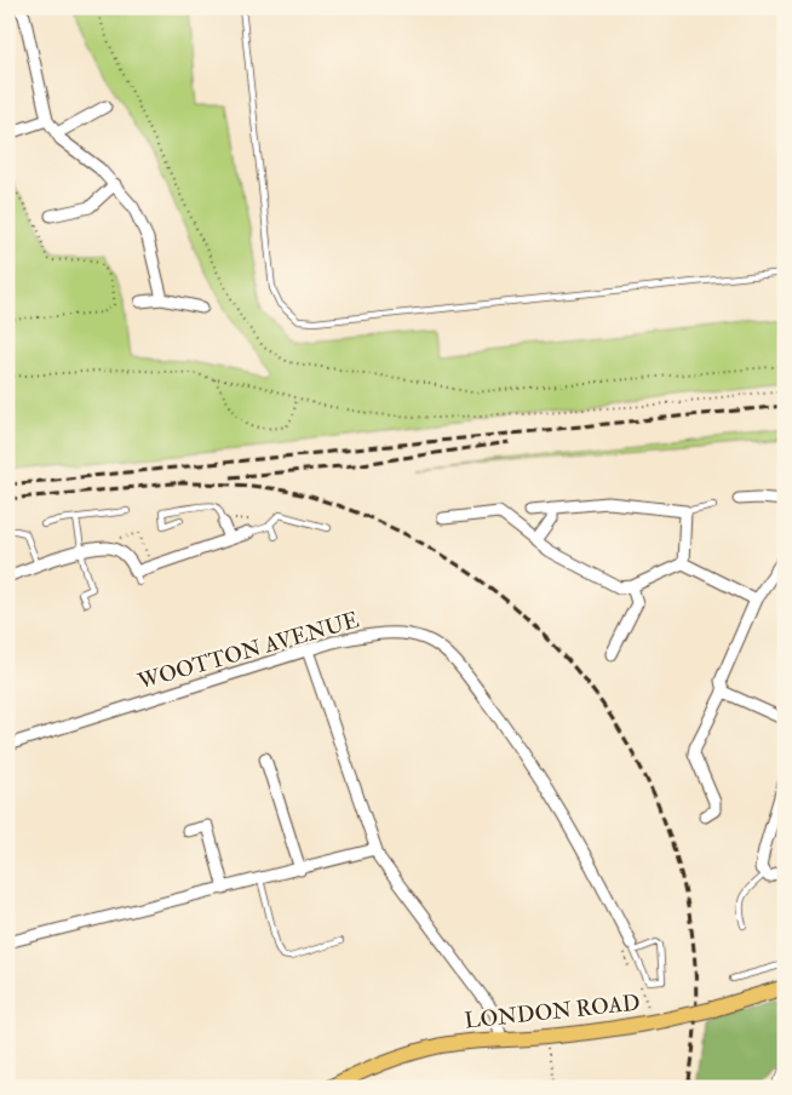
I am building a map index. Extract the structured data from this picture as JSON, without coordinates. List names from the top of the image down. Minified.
{"streets":{"main road":["LONDON ROAD"],"street":["WOOTTON AVENUE"]}}
